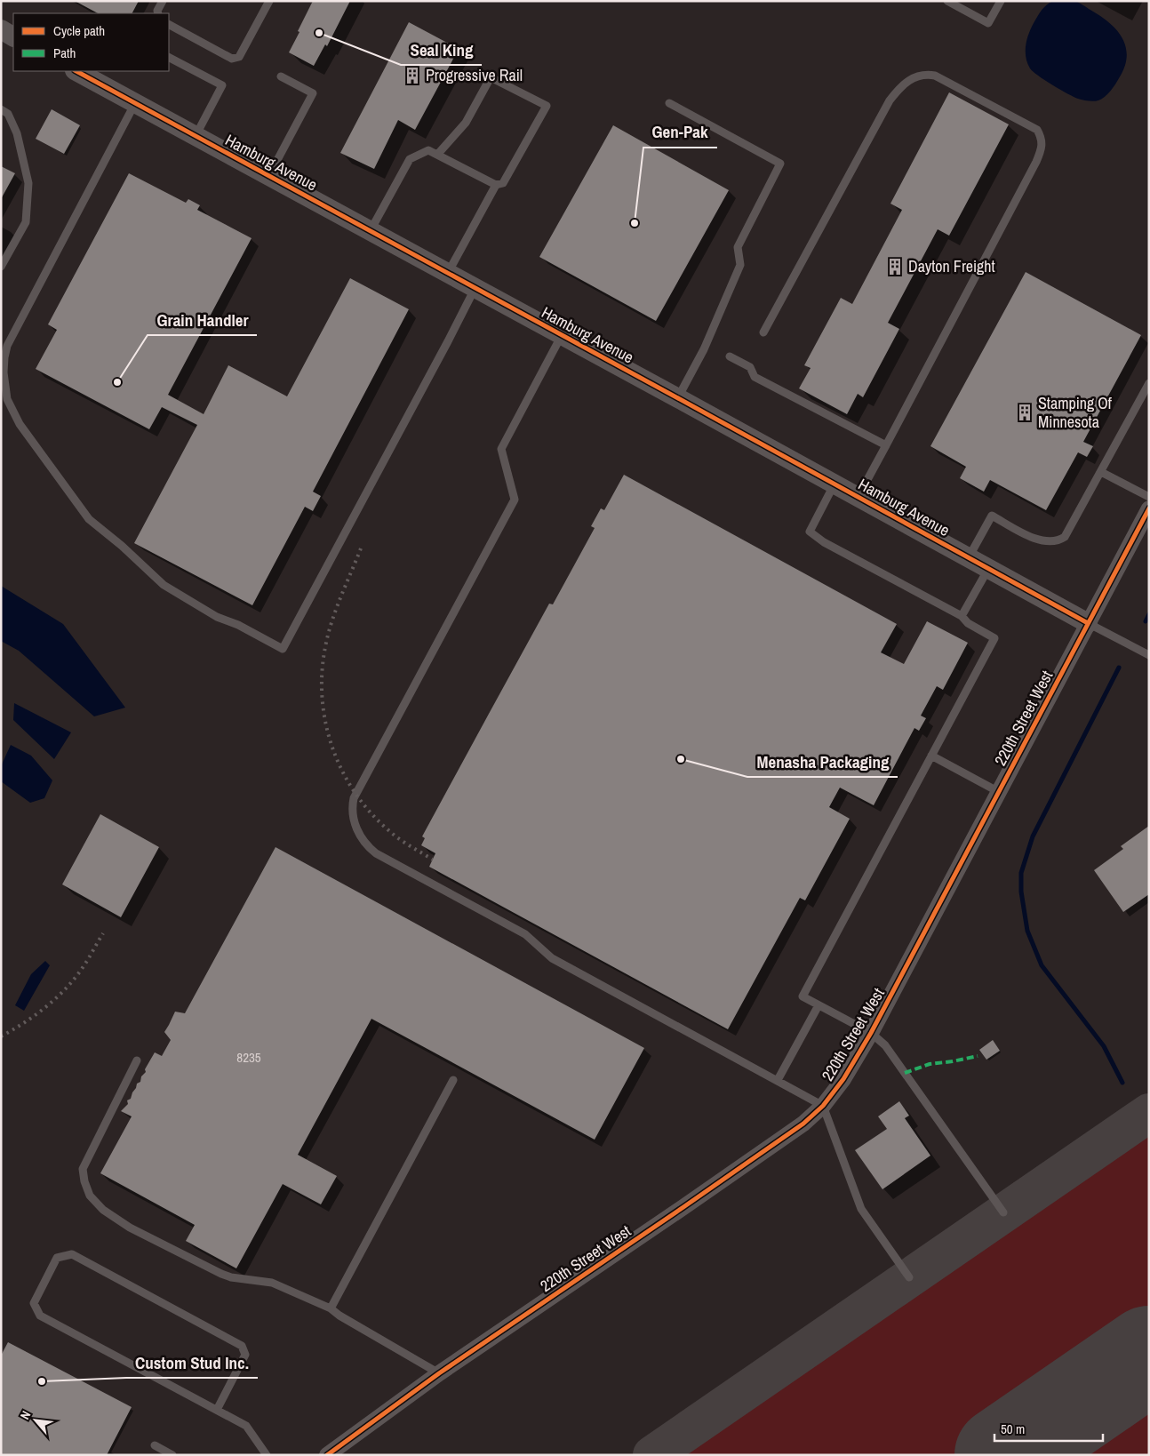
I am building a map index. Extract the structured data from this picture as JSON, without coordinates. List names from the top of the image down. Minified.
{"streets":{"street":["Hamburg Avenue","220th Street West"]},"crossings":[["Hamburg Avenue","220th Street West"]],"places":{"other":["Seal King","Gen-Pak","Grain Handler","Menasha Packaging","Custom Stud Inc."],"building":["Progressive Rail","Dayton Freight","Stamping Of Minnesota"]},"house_numbers":["8235"],"legend":["Cycle path","Path"],"scale_bar":"50 m","north":"top left"}
